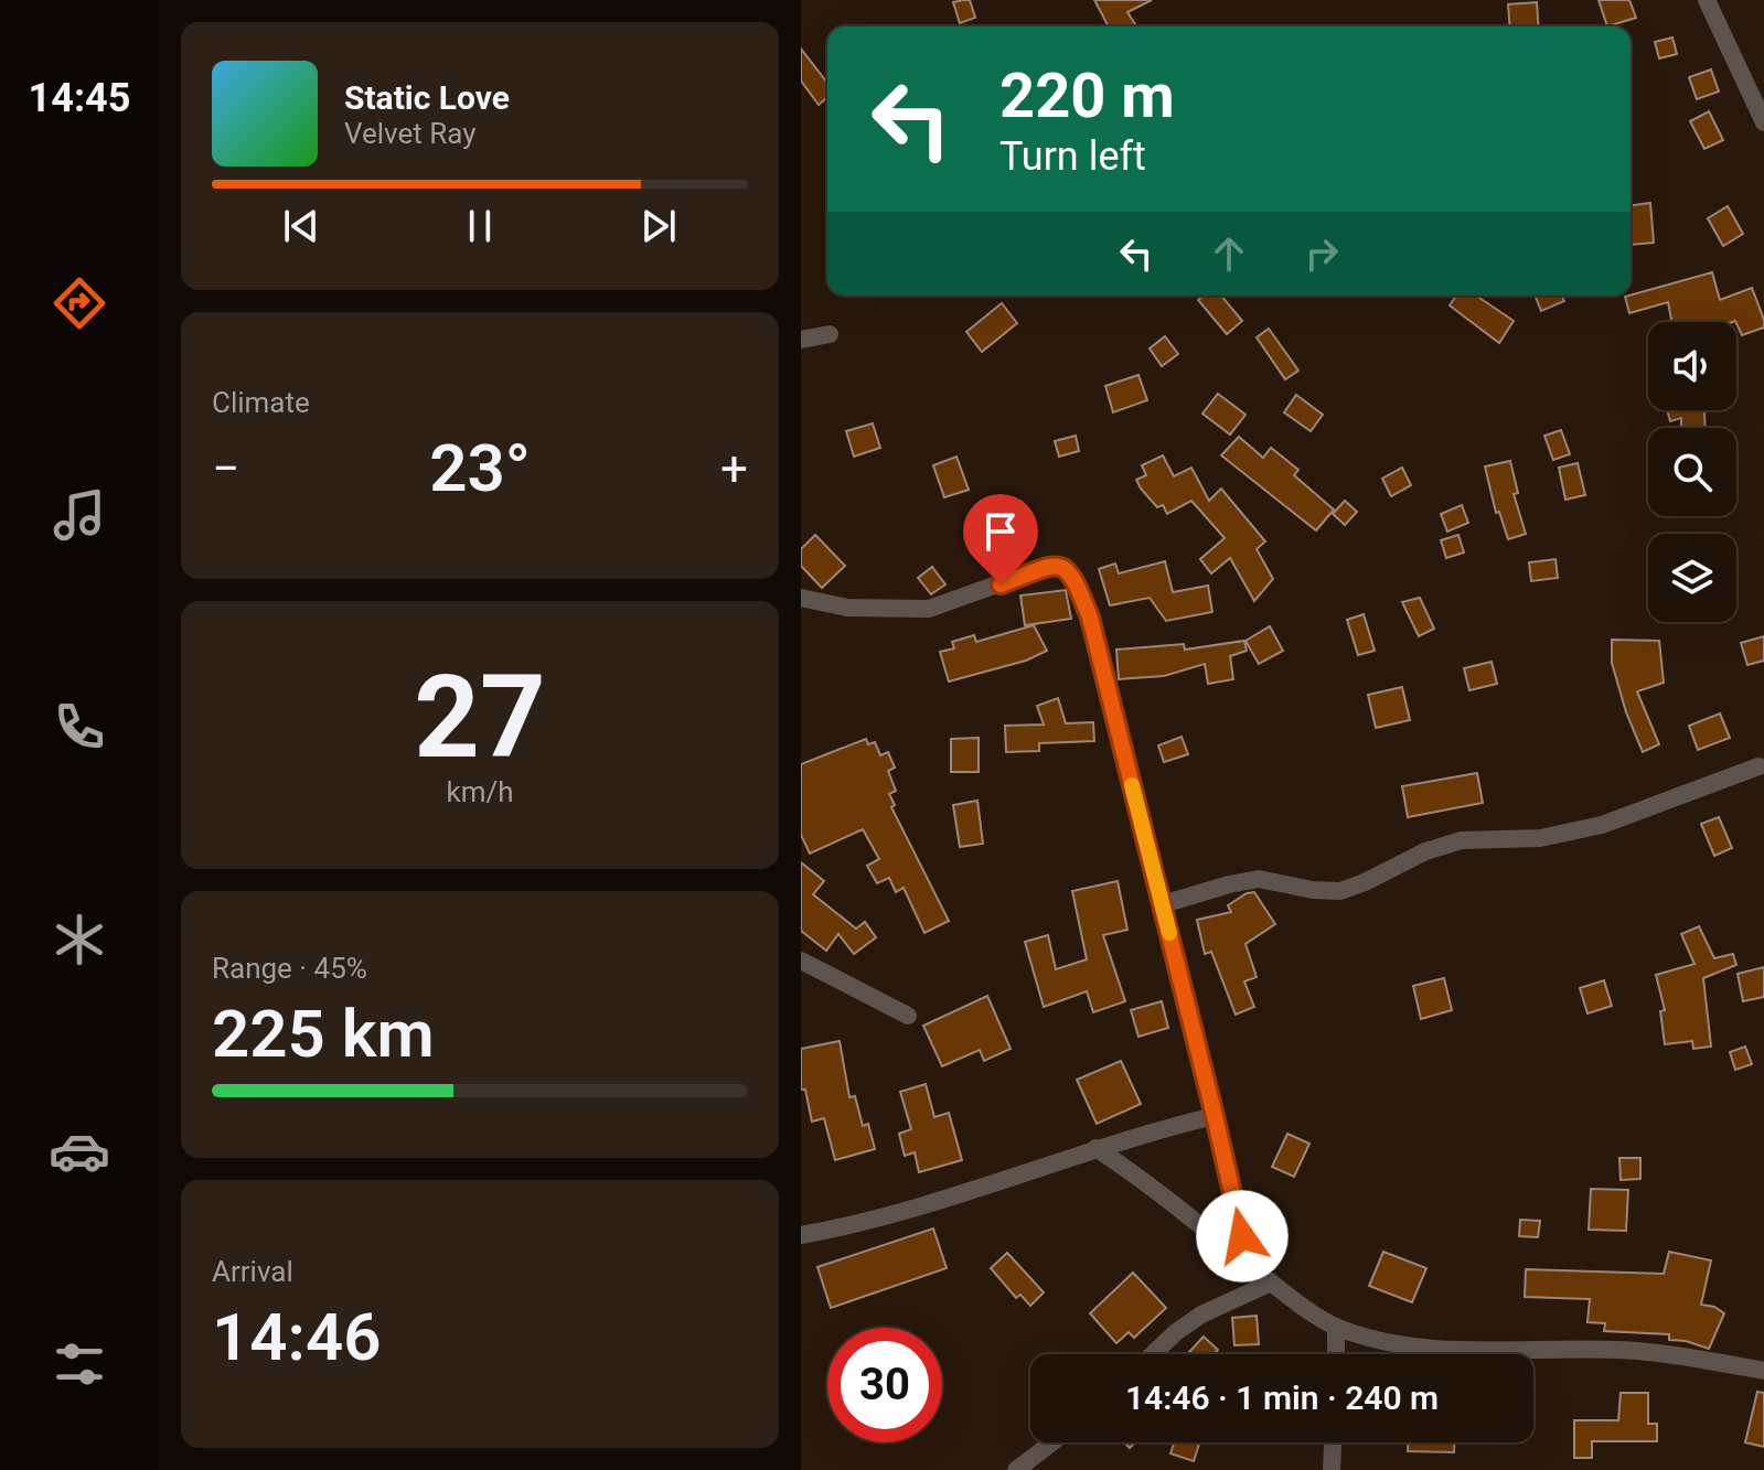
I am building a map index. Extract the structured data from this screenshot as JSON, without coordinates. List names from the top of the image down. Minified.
{"page":{"tabs":"14:45","turn":["220 m","Turn left"],"song":["Static Love","Velvet Ray"],"tile":["Climate",["27","km/h"],["Range · 45%","225 km"],["Arrival","14:46"]],"heat":["−","23°","+"],"limit":"30","trip":"14:46 · 1 min · 240 m"}}
